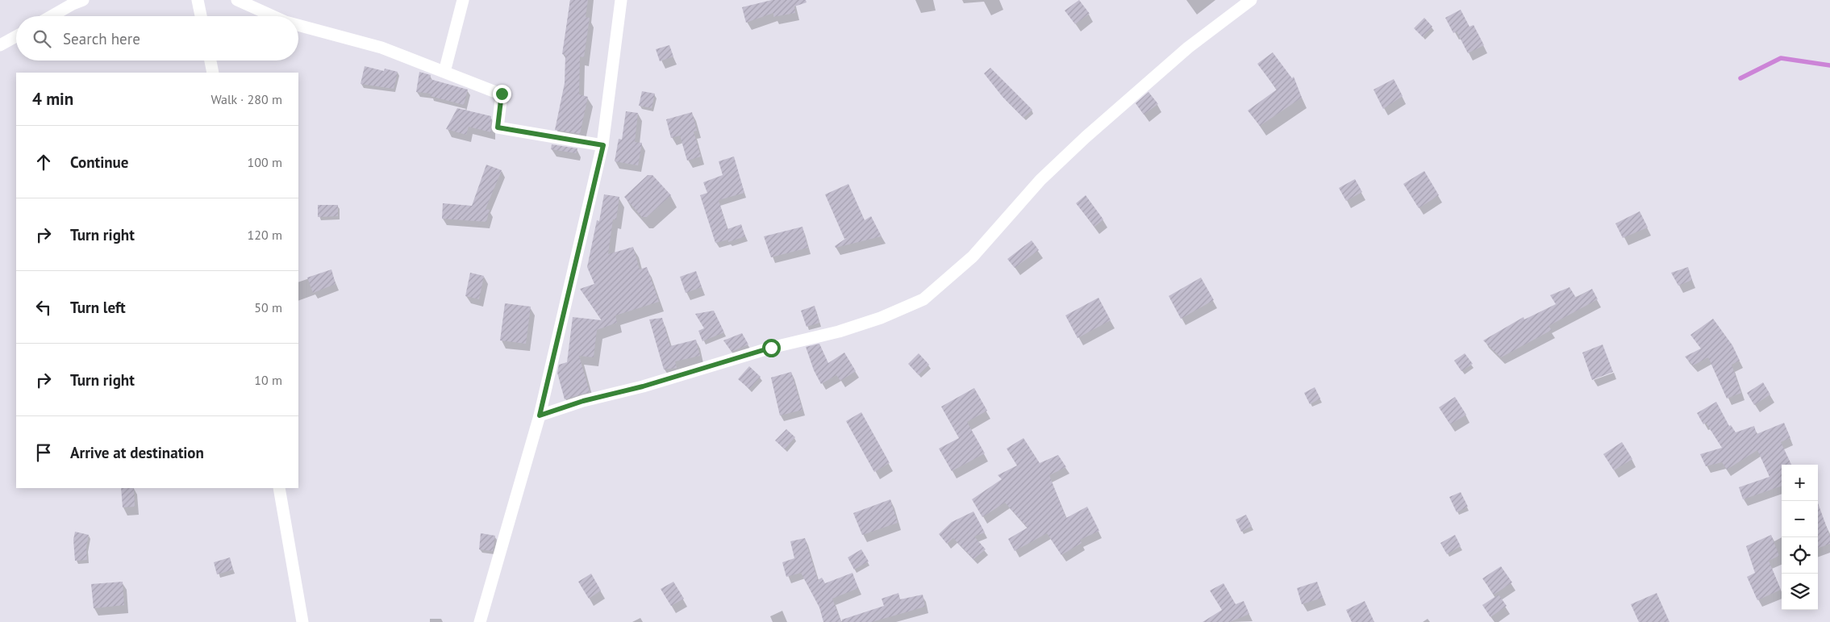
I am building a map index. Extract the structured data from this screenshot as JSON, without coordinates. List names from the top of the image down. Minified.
{"page":{"search":"Search here","heading":["4 min","Walk · 280 m"],"list":[["Continue","100 m"],["Turn right","120 m"],["Turn left","50 m"],["Turn right","10 m"],"Arrive at destination"],"map_buttons":["+","−"]}}
